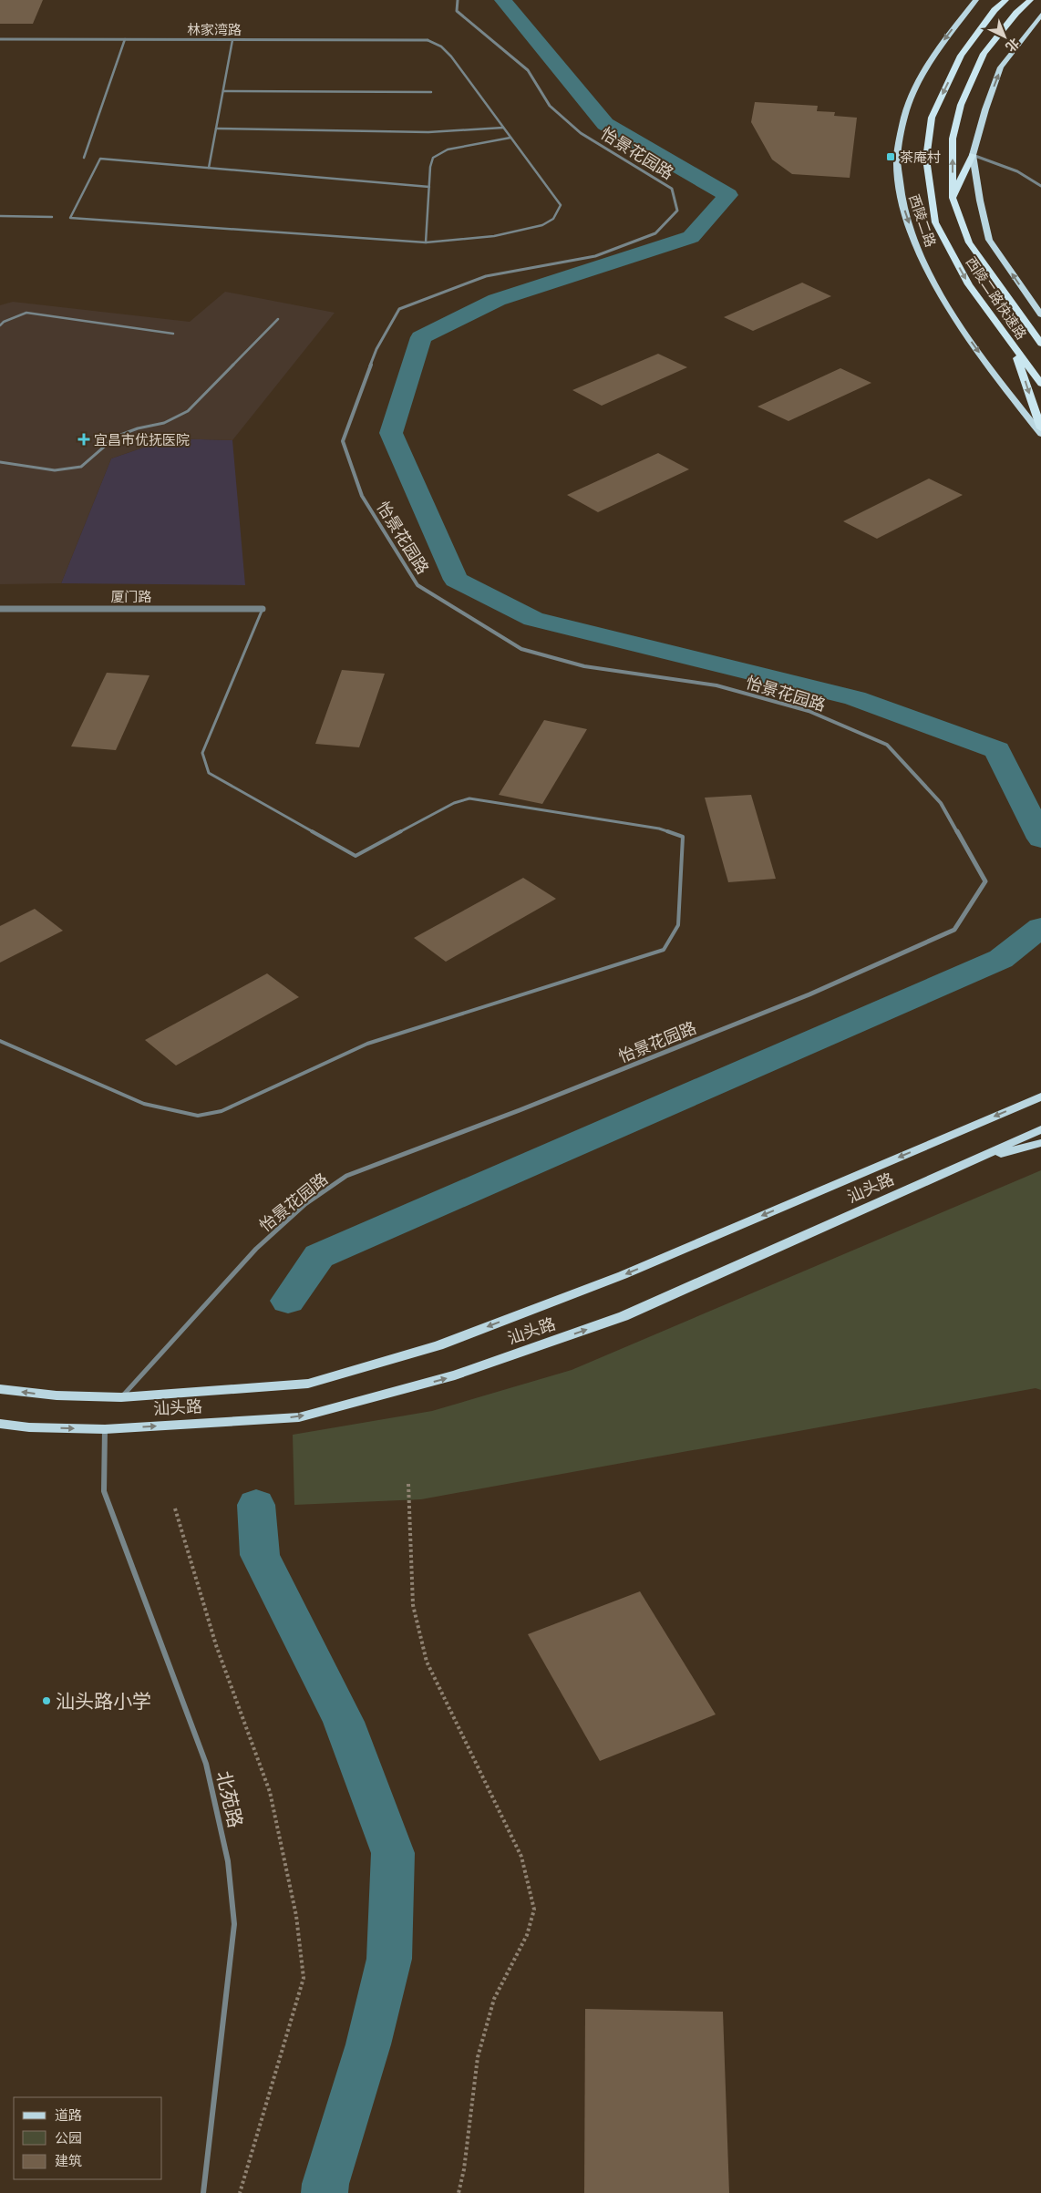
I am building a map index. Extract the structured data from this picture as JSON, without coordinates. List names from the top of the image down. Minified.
{"streets":{"highway":["西陵二路快速路"],"main road":["西陵二路","汕头路"],"street":["林家湾路","怡景花园路","厦门路","北苑路"]},"crossings":[["怡景花园路","汕头路"],["汕头路","北苑路"]],"places":{"transit":["茶庵村"],"health":["宜昌市优抚医院"],"other":["汕头路小学"]},"legend":["道路","公园","建筑"],"north":"bottom right"}
